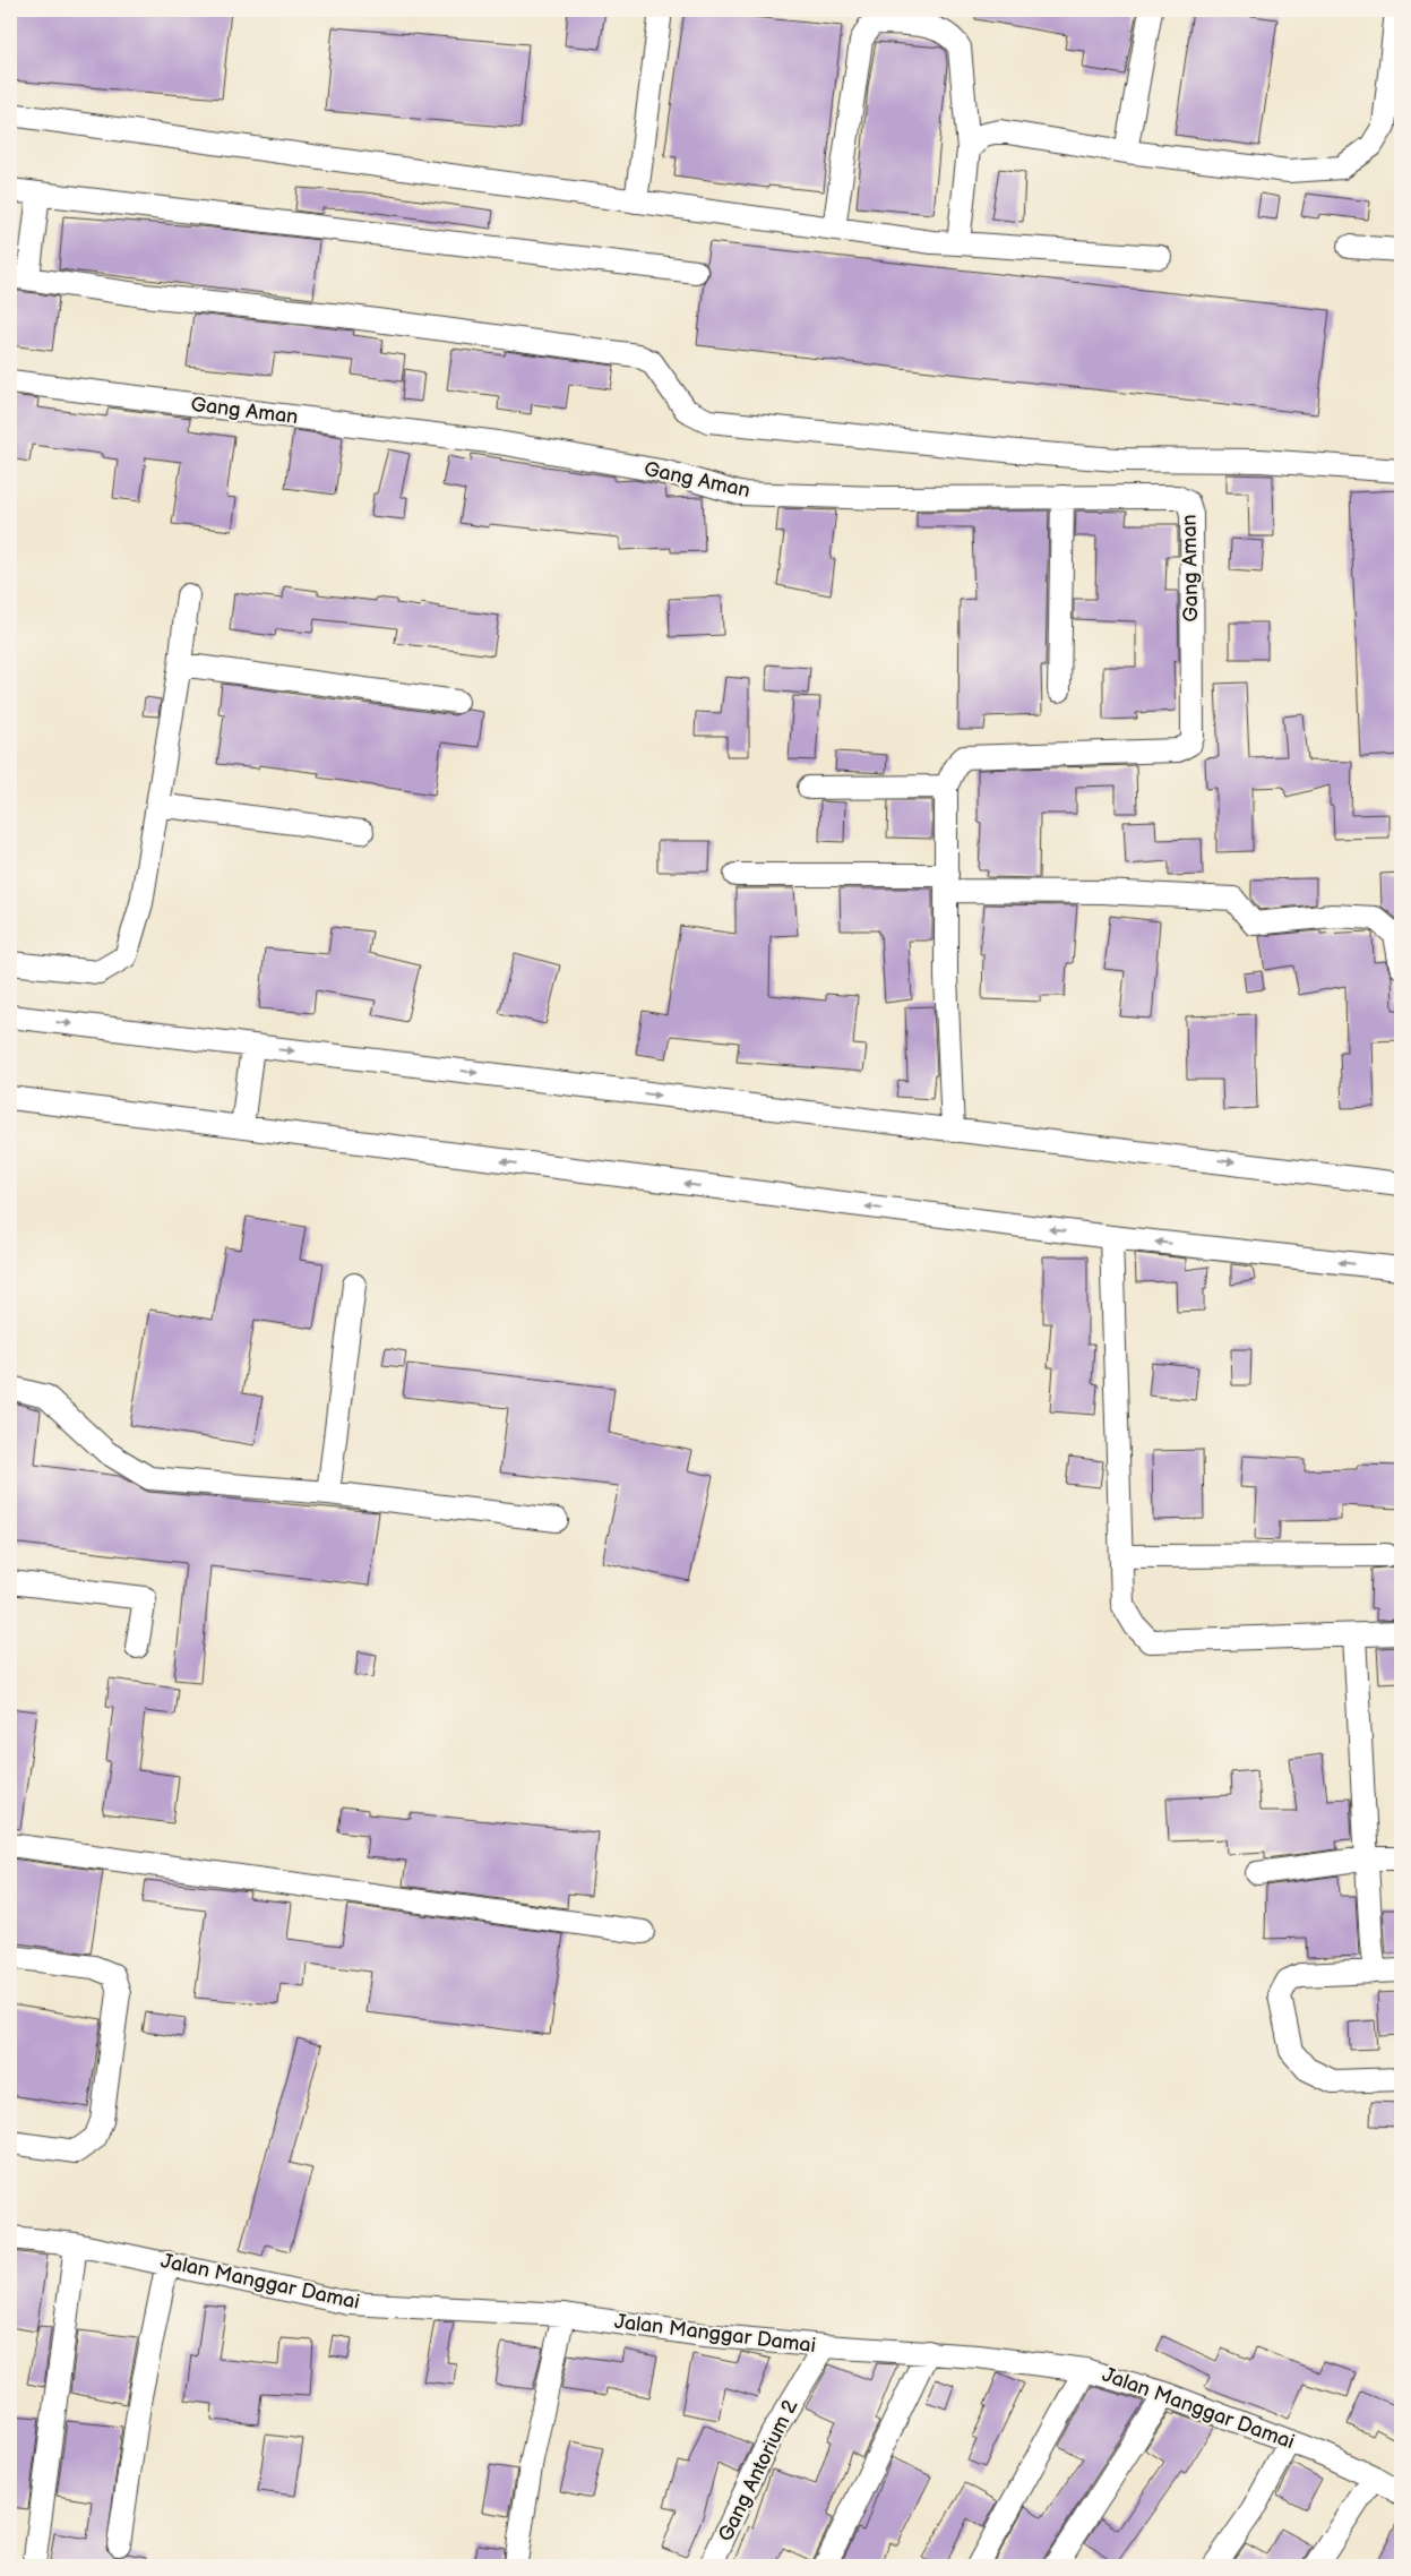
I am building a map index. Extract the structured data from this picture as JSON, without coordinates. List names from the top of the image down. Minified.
{"streets":{"street":["Gang Aman","Jalan Manggar Damai","Gang Antorium 2"]},"crossings":[["Jalan Manggar Damai","Gang Antorium 2"]]}
